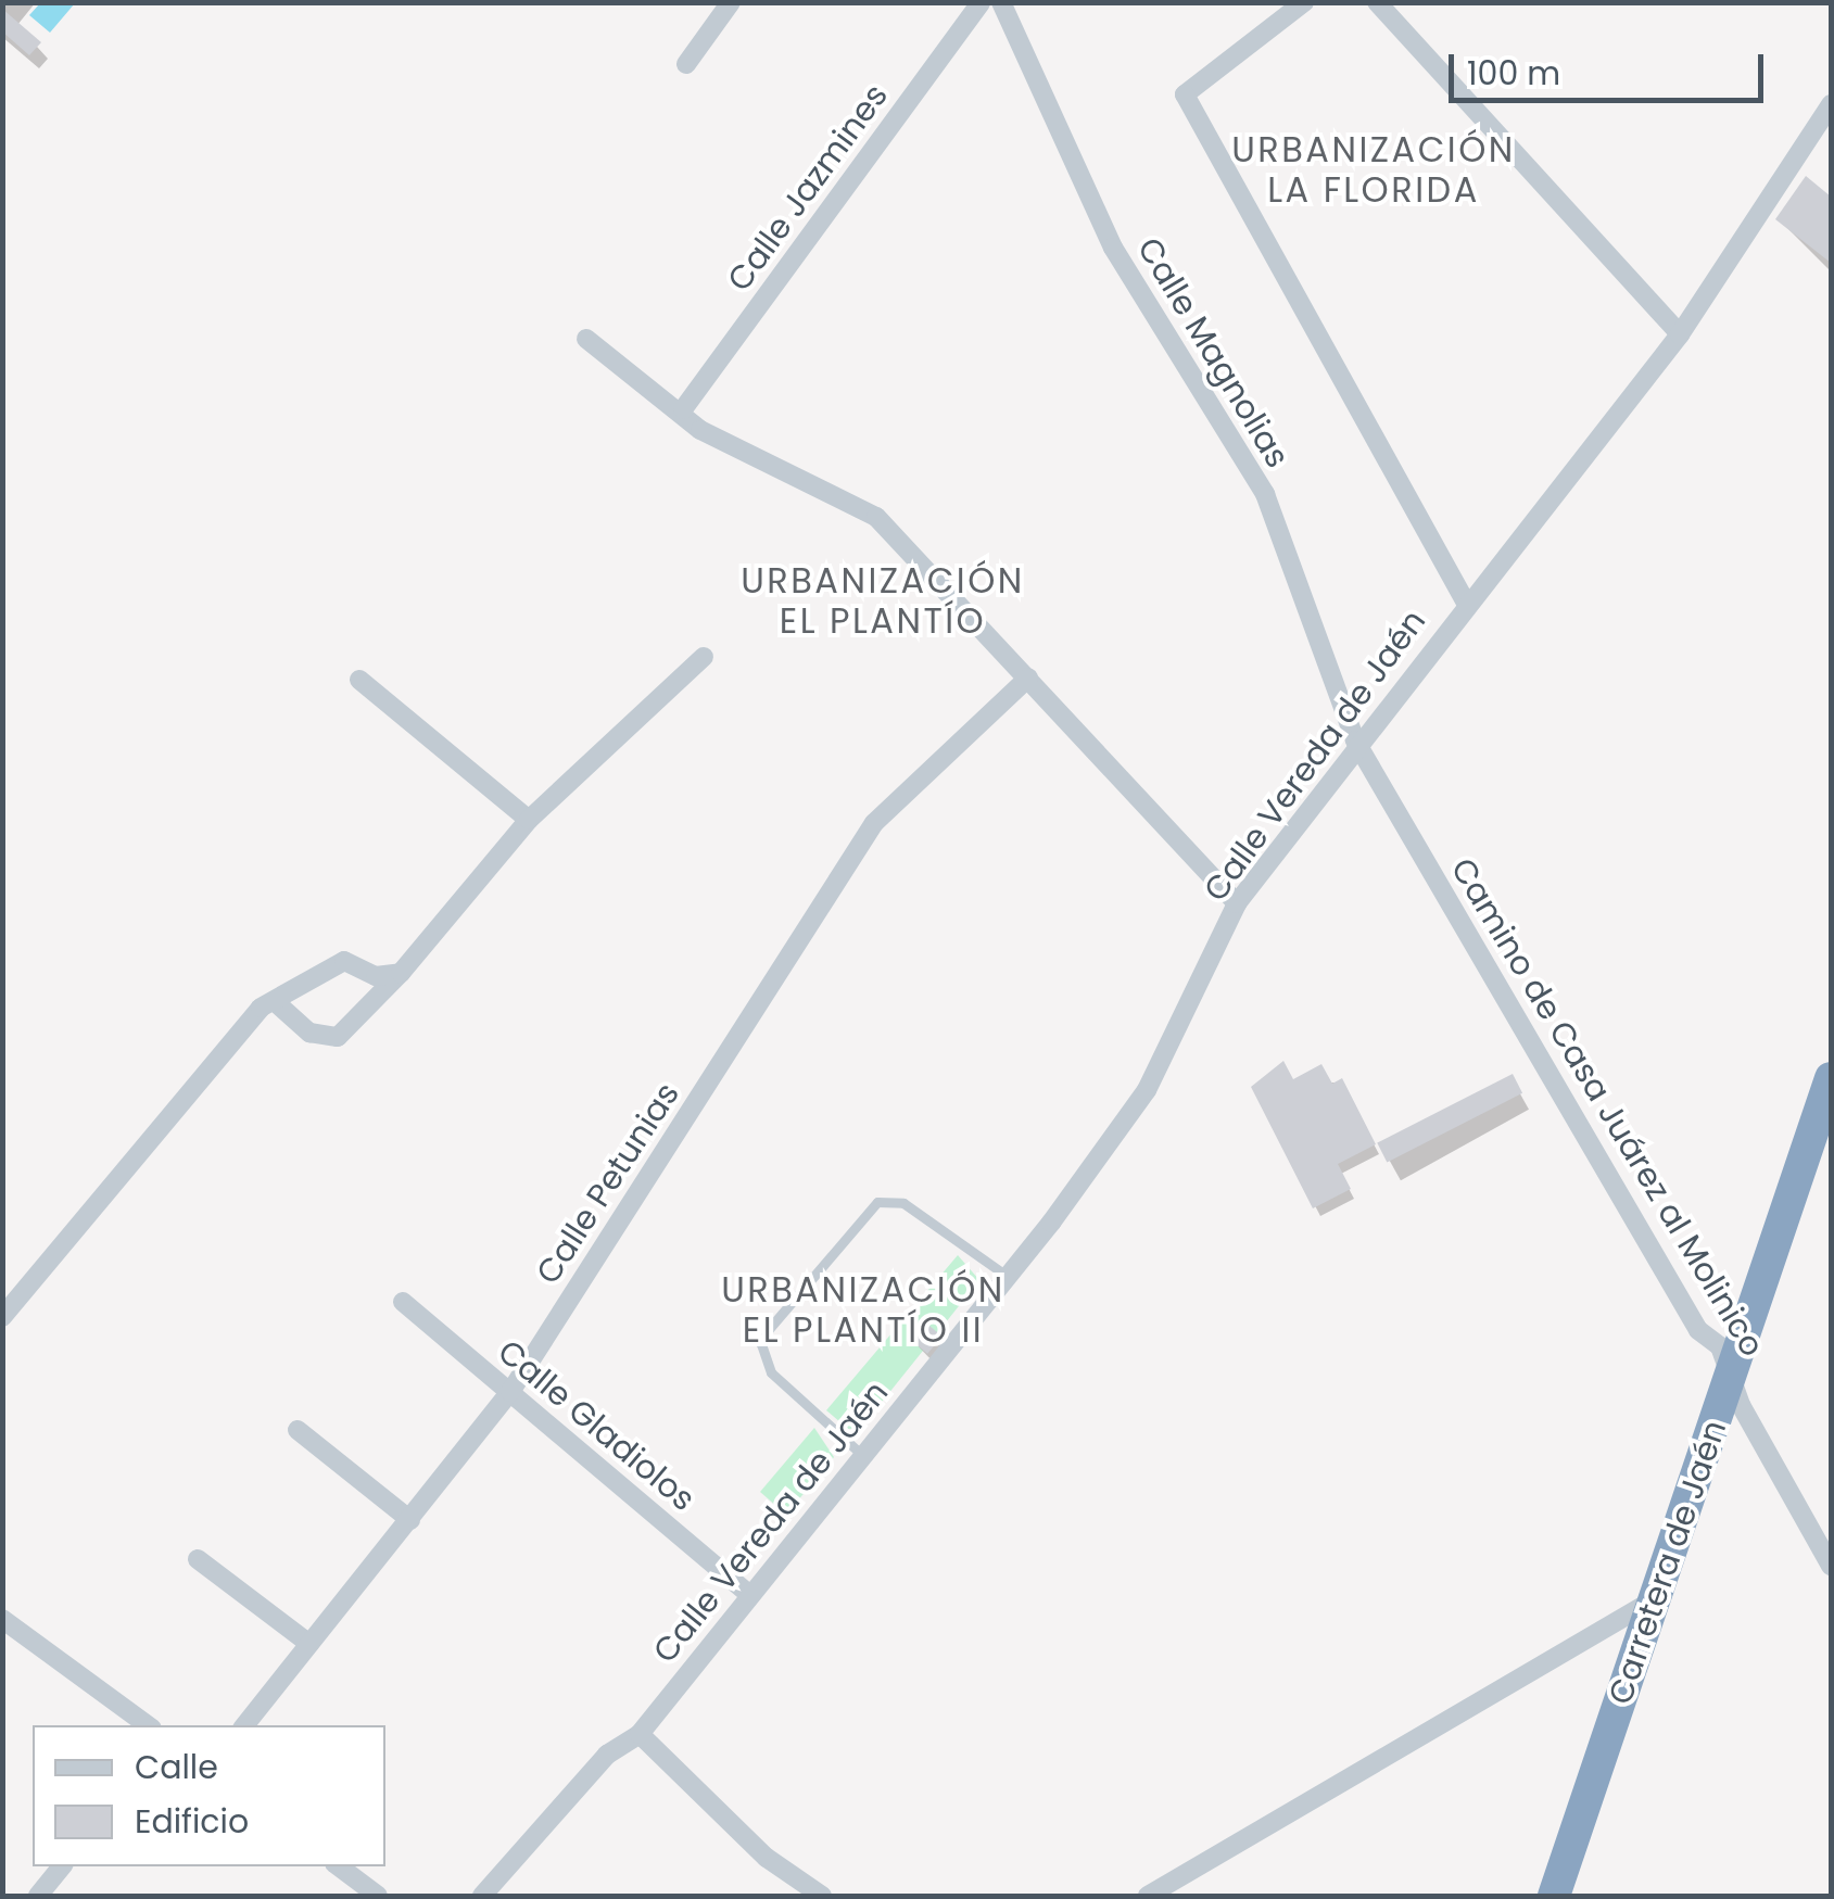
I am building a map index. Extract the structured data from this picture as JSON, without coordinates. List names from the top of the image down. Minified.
{"streets":{"highway":["Carretera de Jaén"],"street":["Calle Jazmines","Calle Magnolias","Calle Vereda de Jaén","Camino de Casa Juárez al Molinico","Calle Petunias","Calle Gladiolos"]},"crossings":[["Calle Magnolias","Calle Vereda de Jaén"],["Calle Magnolias","Camino de Casa Juárez al Molinico"],["Calle Vereda de Jaén","Camino de Casa Juárez al Molinico"],["Calle Vereda de Jaén","Calle Gladiolos"],["Camino de Casa Juárez al Molinico","Carretera de Jaén"],["Calle Petunias","Calle Gladiolos"]],"districts":["URBANIZACIÓN LA FLORIDA","URBANIZACIÓN EL PLANTÍO","URBANIZACIÓN EL PLANTÍO II"],"legend":["Calle","Edificio"],"scale_bar":"100 m"}
